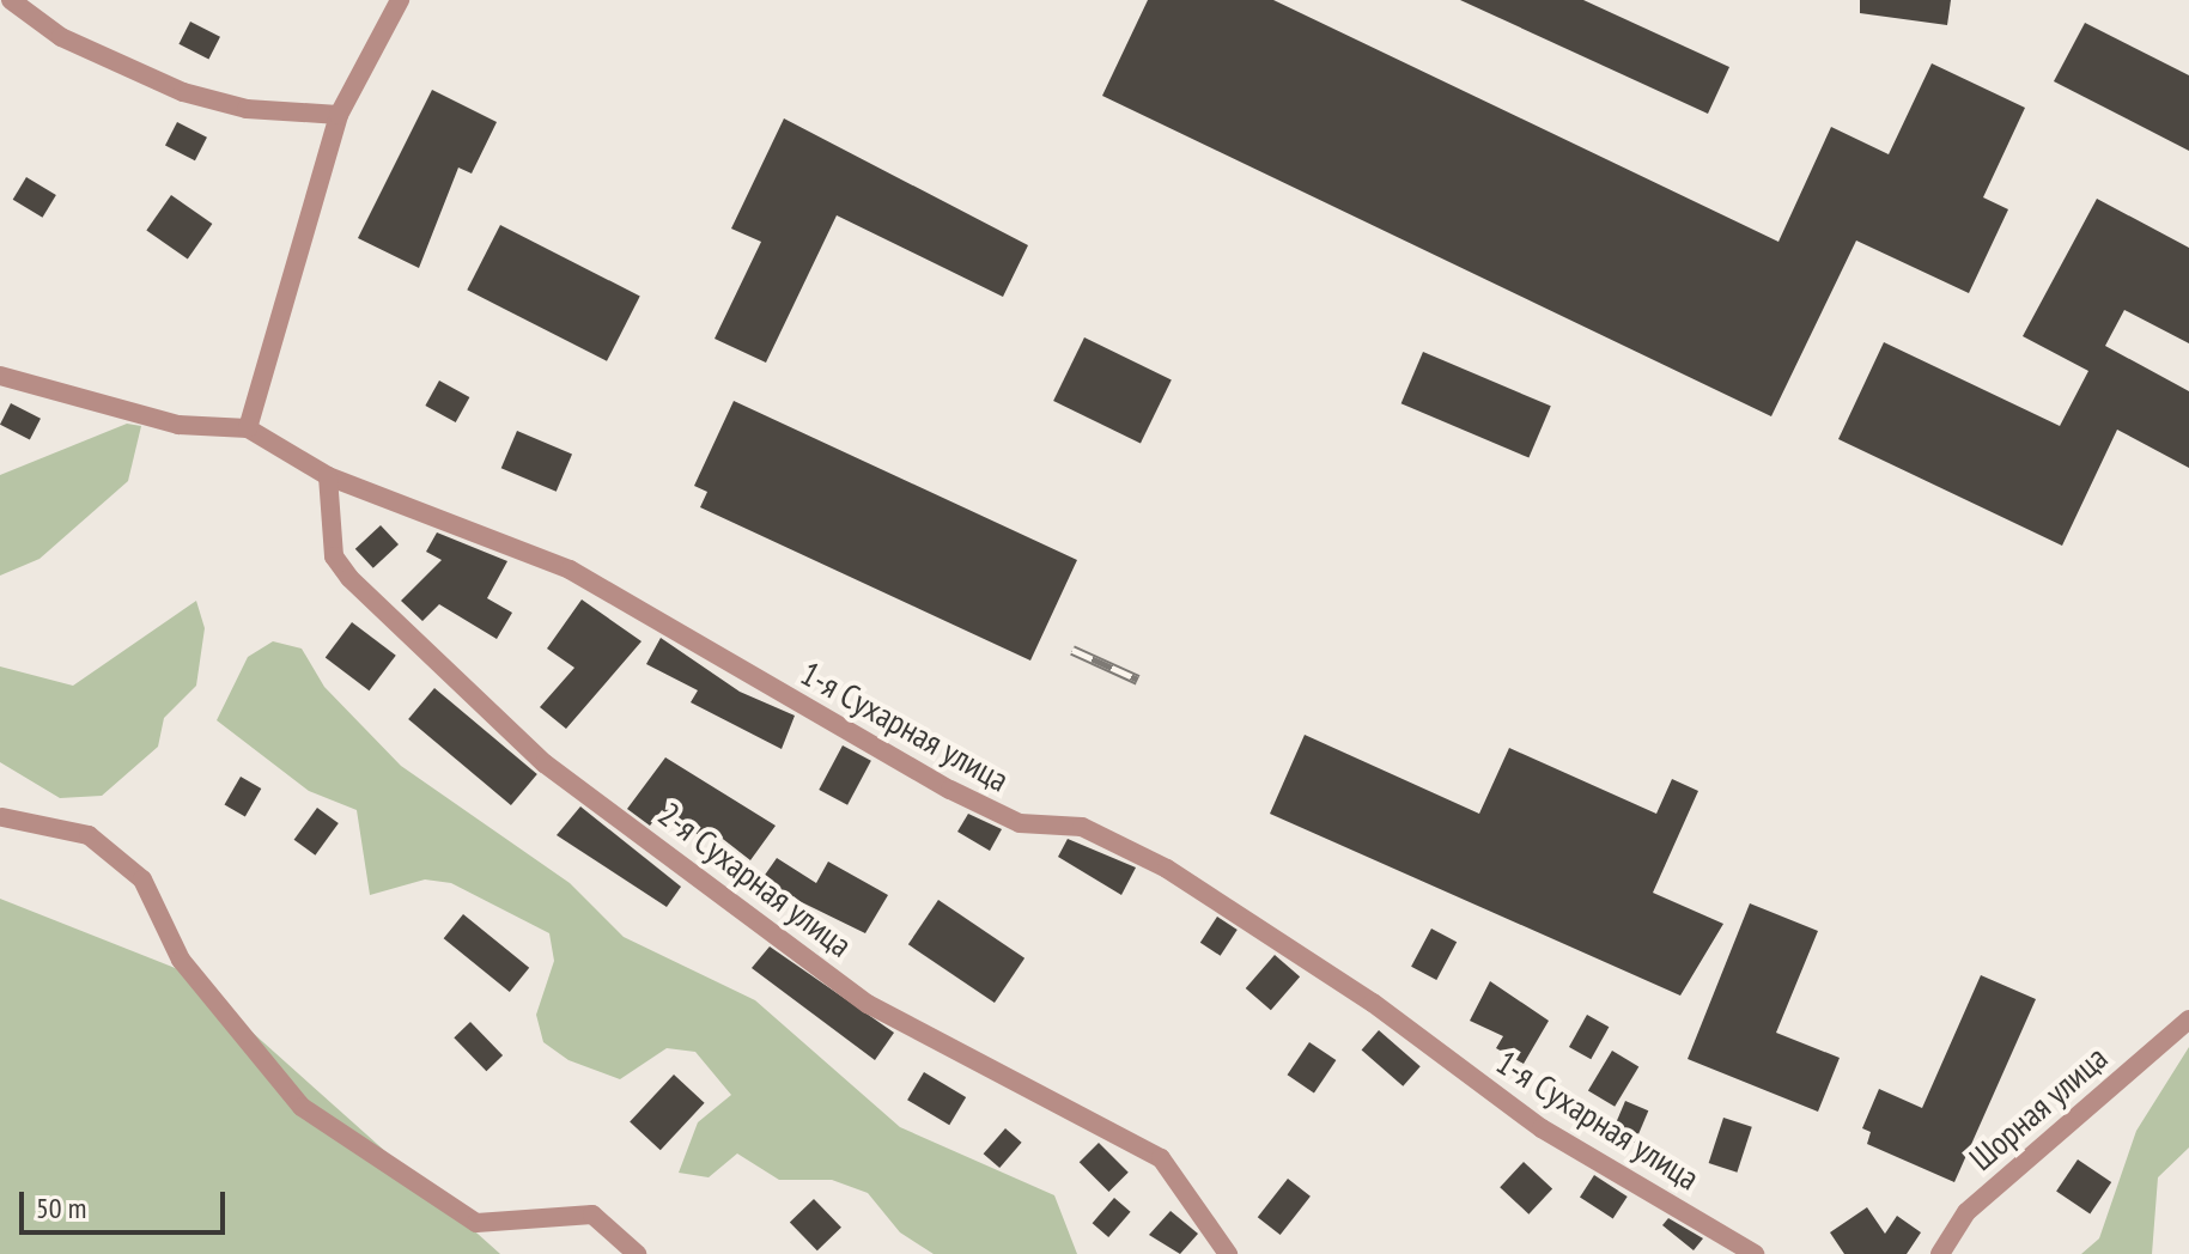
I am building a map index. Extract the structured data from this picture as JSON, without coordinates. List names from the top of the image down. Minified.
{"streets":{"street":["1-я Сухарная улица","2-я Сухарная улица","Шорная улица"]},"crossings":[["1-я Сухарная улица","2-я Сухарная улица"]],"scale_bar":"50 m"}
